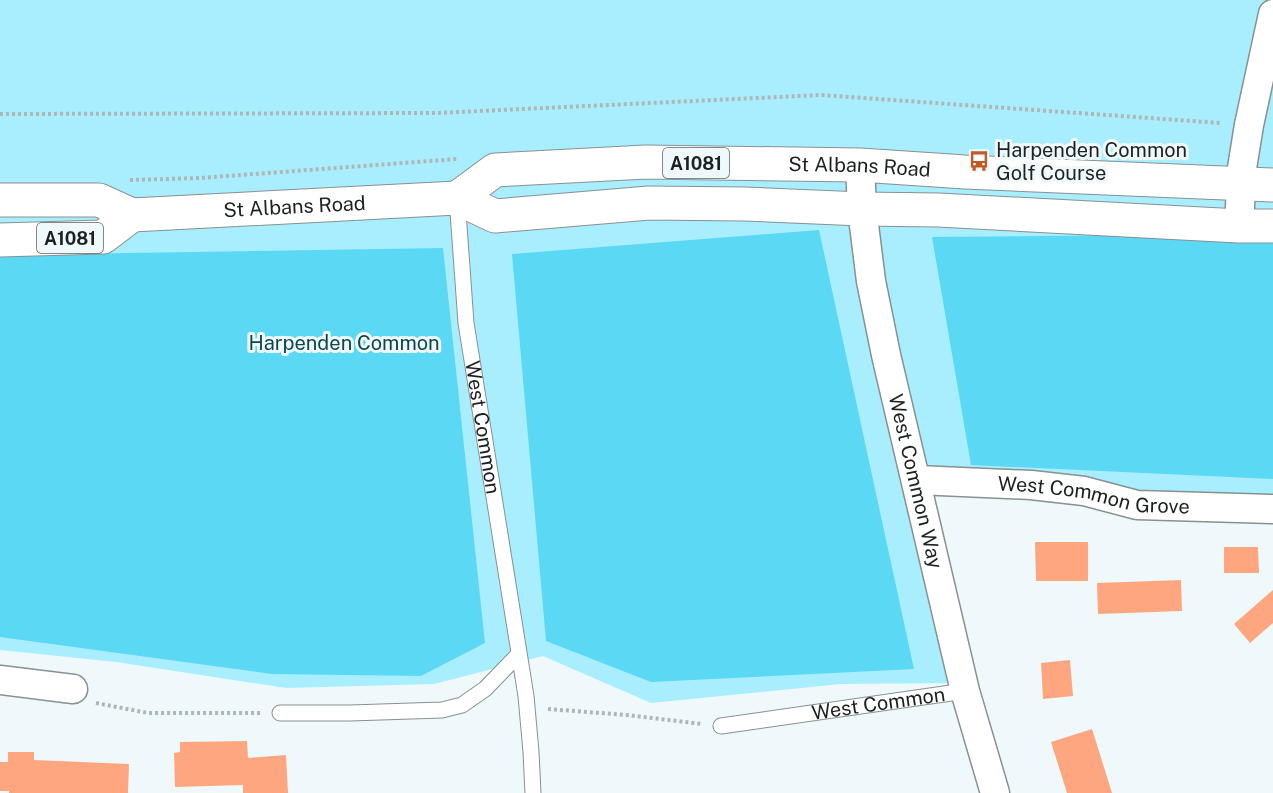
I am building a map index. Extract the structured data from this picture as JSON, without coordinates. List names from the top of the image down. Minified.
{"streets":{"main road":["A1081","St Albans Road"],"street":["West Common Way","West Common Grove"],"lane":["West Common"]},"crossings":[["A1081","St Albans Road"],["St Albans Road","West Common"],["St Albans Road","West Common Way"],["West Common","West Common Way"],["West Common Way","West Common Grove"]],"parks":["Harpenden Common"],"places":{"bus stop":["Harpenden Common Golf Course"]}}
